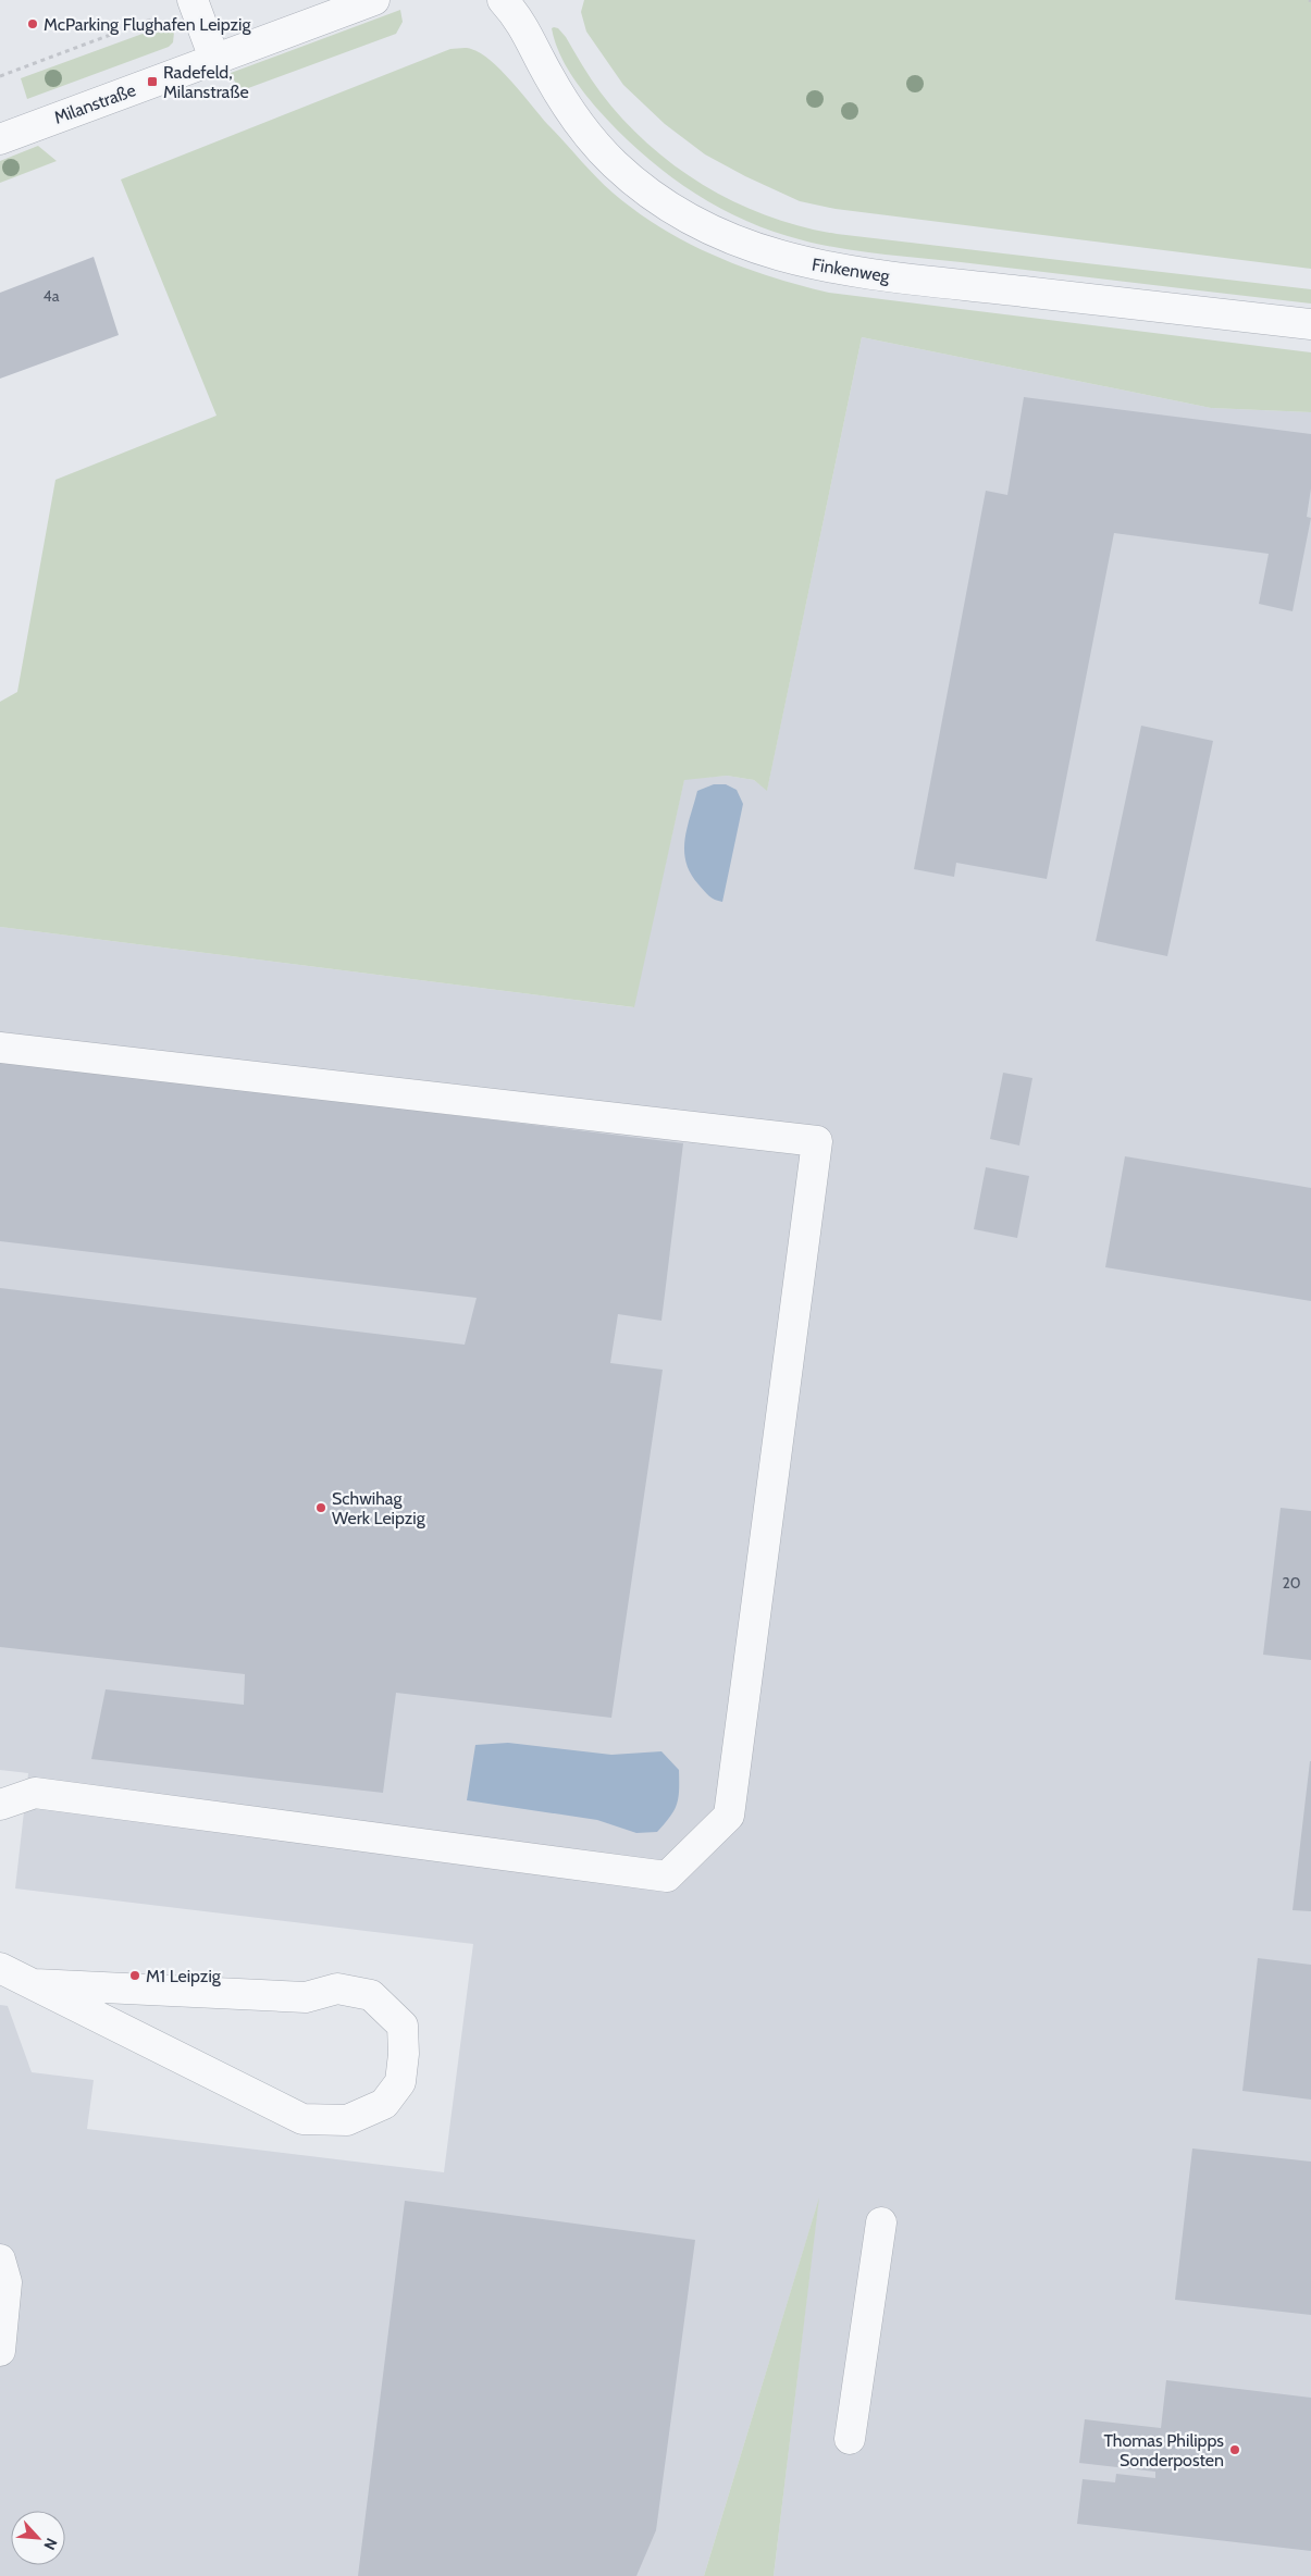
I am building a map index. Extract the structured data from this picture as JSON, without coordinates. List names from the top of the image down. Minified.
{"streets":{"street":["Milanstraße","Finkenweg"]},"places":{"other":["McParking Flughafen Leipzig","Schwihag Werk Leipzig","M1 Leipzig","Thomas Philipps Sonderposten"],"transit":["Radefeld, Milanstraße"]},"house_numbers":["4a","20"],"north":"bottom right"}
